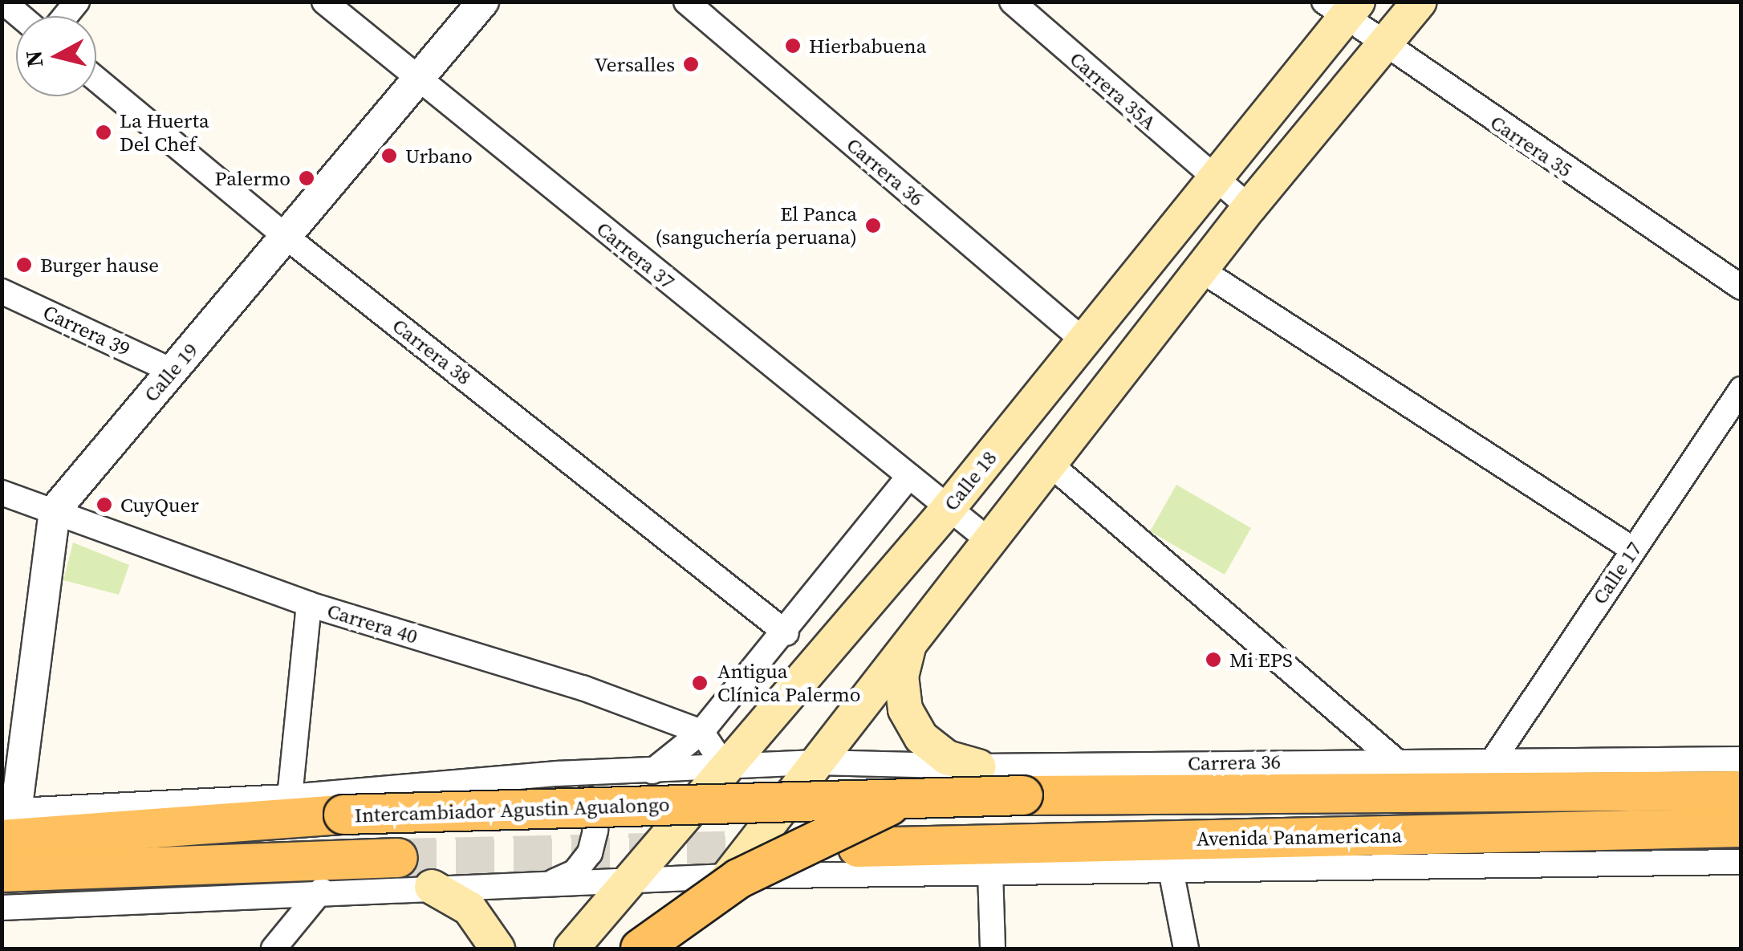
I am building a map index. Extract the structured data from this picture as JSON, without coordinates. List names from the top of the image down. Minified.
{"streets":{"main road":["Calle 18","Intercambiador Agustin Agualongo","Avenida Panamericana"],"street":["Carrera 35A","Carrera 35","Carrera 36","Carrera 37","Carrera 39","Carrera 38","Calle 19","Calle 17","Carrera 40"]},"crossings":[["Carrera 35A","Calle 18"],["Carrera 35","Calle 18"],["Carrera 36","Calle 18"],["Carrera 36","Calle 17"],["Carrera 36","Intercambiador Agustin Agualongo"],["Carrera 37","Calle 19"],["Carrera 37","Calle 18"],["Carrera 39","Calle 19"],["Carrera 38","Calle 19"],["Calle 19","Carrera 40"]],"places":["Hierbabuena","Versalles","La Huerta Del Chef","Urbano","Palermo","El Panca (sanguchería peruana)","Burger hause","CuyQuer","Mi EPS","Antigua Clínica Palermo"],"north":"left"}
